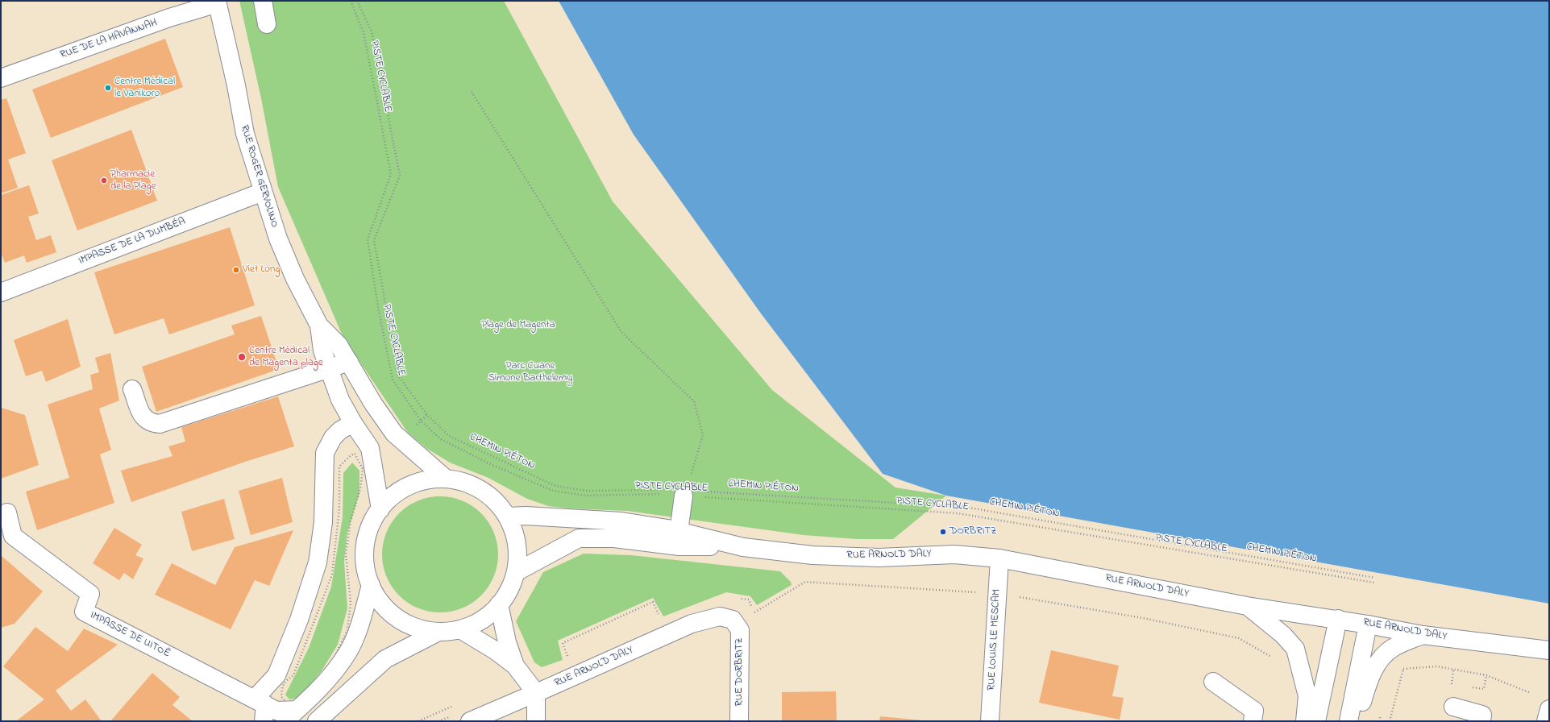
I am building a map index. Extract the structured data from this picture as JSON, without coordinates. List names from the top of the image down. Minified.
{"streets":{"main road":["RUE DE LA HAVANNAH","RUE ROGER GERVOLINO","IMPASSE DE LA DUMBÉA","RUE ARNOLD DALY","IMPASSE DE UITOË","RUE LOUIS LE MESCAM","RUE DORBRITZ"],"path":["PISTE CYCLABLE","CHEMIN PIÉTON"]},"crossings":[["RUE DE LA HAVANNAH","RUE ROGER GERVOLINO"],["PISTE CYCLABLE","CHEMIN PIÉTON"],["RUE ROGER GERVOLINO","IMPASSE DE LA DUMBÉA"],["RUE ARNOLD DALY","RUE LOUIS LE MESCAM"],["RUE ARNOLD DALY","RUE DORBRITZ"]],"parks":["Plage de Magenta","Parc Cuane Simone Barthelemy"],"places":["Centre Médical le Vanikoro","Pharmacie de la Plage","Viet Long","Centre Médical de Magenta plage","DORBRITZ"]}
